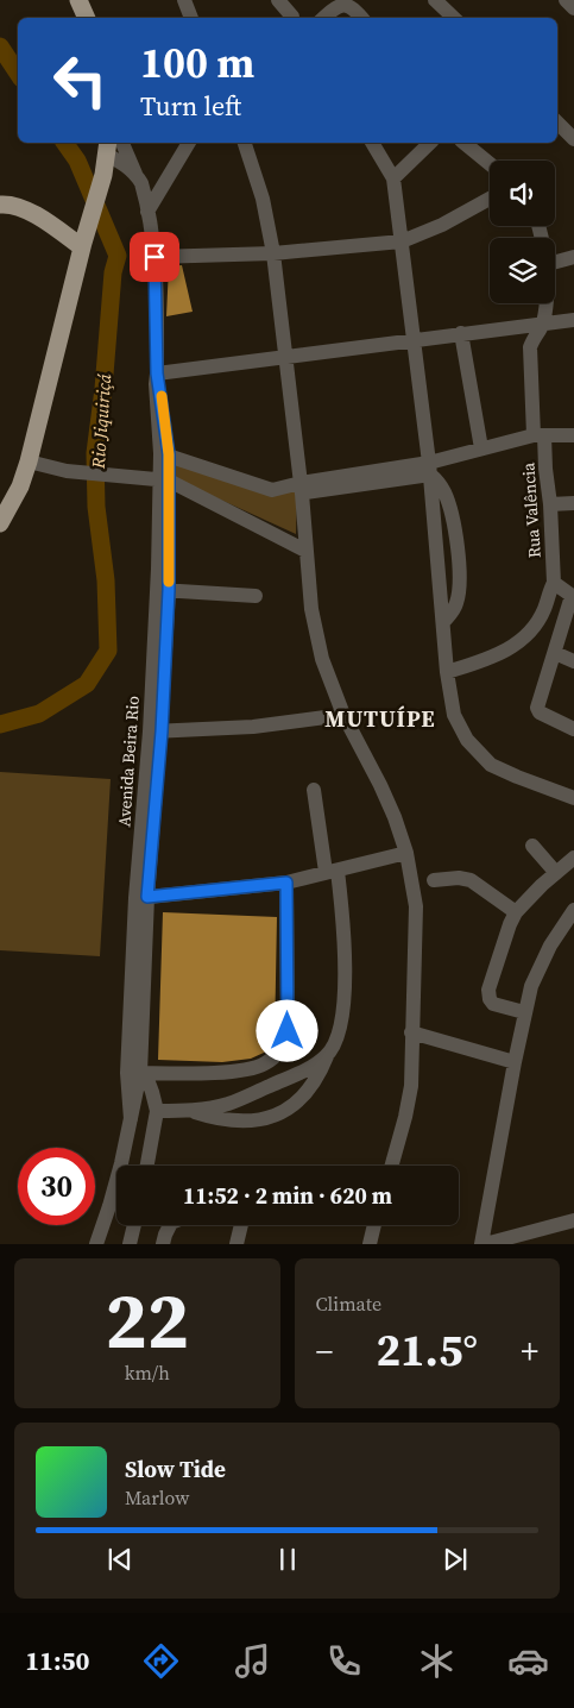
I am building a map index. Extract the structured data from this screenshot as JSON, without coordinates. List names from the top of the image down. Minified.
{"streets":{"street":["Rua Valência","Avenida Beira Rio"]},"districts":["MUTUÍPE"],"water":["Rio Jiquiriçá"],"page":{"turn":["100 m","Turn left"],"limit":"30","trip":"11:52 · 2 min · 620 m","tile":[["22","km/h"],"Climate"],"heat":["−","21.5°","+"],"song":["Slow Tide","Marlow"],"tabs":"11:50"}}
